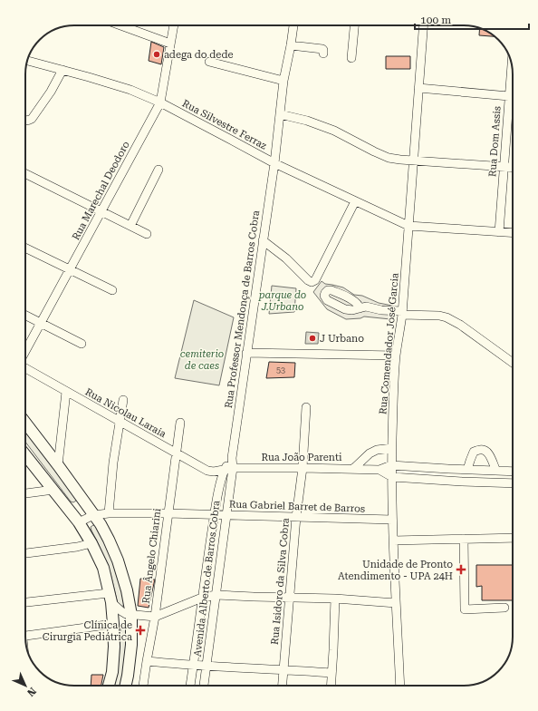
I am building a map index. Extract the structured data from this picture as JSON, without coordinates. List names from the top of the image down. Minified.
{"streets":{"street":["Rua Silvestre Ferraz","Rua Dom Assis","Rua Marechal Deodoro","Rua Professor Mendonça de Barros Cobra","Rua Comendador José Garcia","Rua Nicolau Laraia","Rua João Parenti","Rua Gabriel Barret de Barros","Rua Ângelo Chiarini","Avenida Alberto de Barros Cobra","Rua Isidoro da Silva Cobra"]},"crossings":[["Rua Silvestre Ferraz","Rua Marechal Deodoro"],["Rua Silvestre Ferraz","Rua Professor Mendonça de Barros Cobra"],["Rua Silvestre Ferraz","Rua Comendador José Garcia"],["Rua Professor Mendonça de Barros Cobra","Rua Nicolau Laraia"],["Rua Professor Mendonça de Barros Cobra","Rua João Parenti"],["Rua Professor Mendonça de Barros Cobra","Avenida Alberto de Barros Cobra"],["Rua Comendador José Garcia","Rua João Parenti"],["Rua Comendador José Garcia","Rua Gabriel Barret de Barros"],["Rua Nicolau Laraia","Rua João Parenti"],["Rua Nicolau Laraia","Rua Ângelo Chiarini"],["Rua Nicolau Laraia","Avenida Alberto de Barros Cobra"],["Rua João Parenti","Avenida Alberto de Barros Cobra"],["Rua João Parenti","Rua Isidoro da Silva Cobra"],["Rua Gabriel Barret de Barros","Rua Ângelo Chiarini"],["Rua Gabriel Barret de Barros","Avenida Alberto de Barros Cobra"],["Rua Gabriel Barret de Barros","Rua Isidoro da Silva Cobra"]],"parks":["parque do J.Urbano","cemiterio de caes"],"places":{"other":["adega do dede","J Urbano"],"health":["Unidade de Pronto Atendimento - UPA 24H","Clínica de Cirurgia Pediátrica"]},"house_numbers":["53"],"scale_bar":"100 m","north":"bottom right"}
